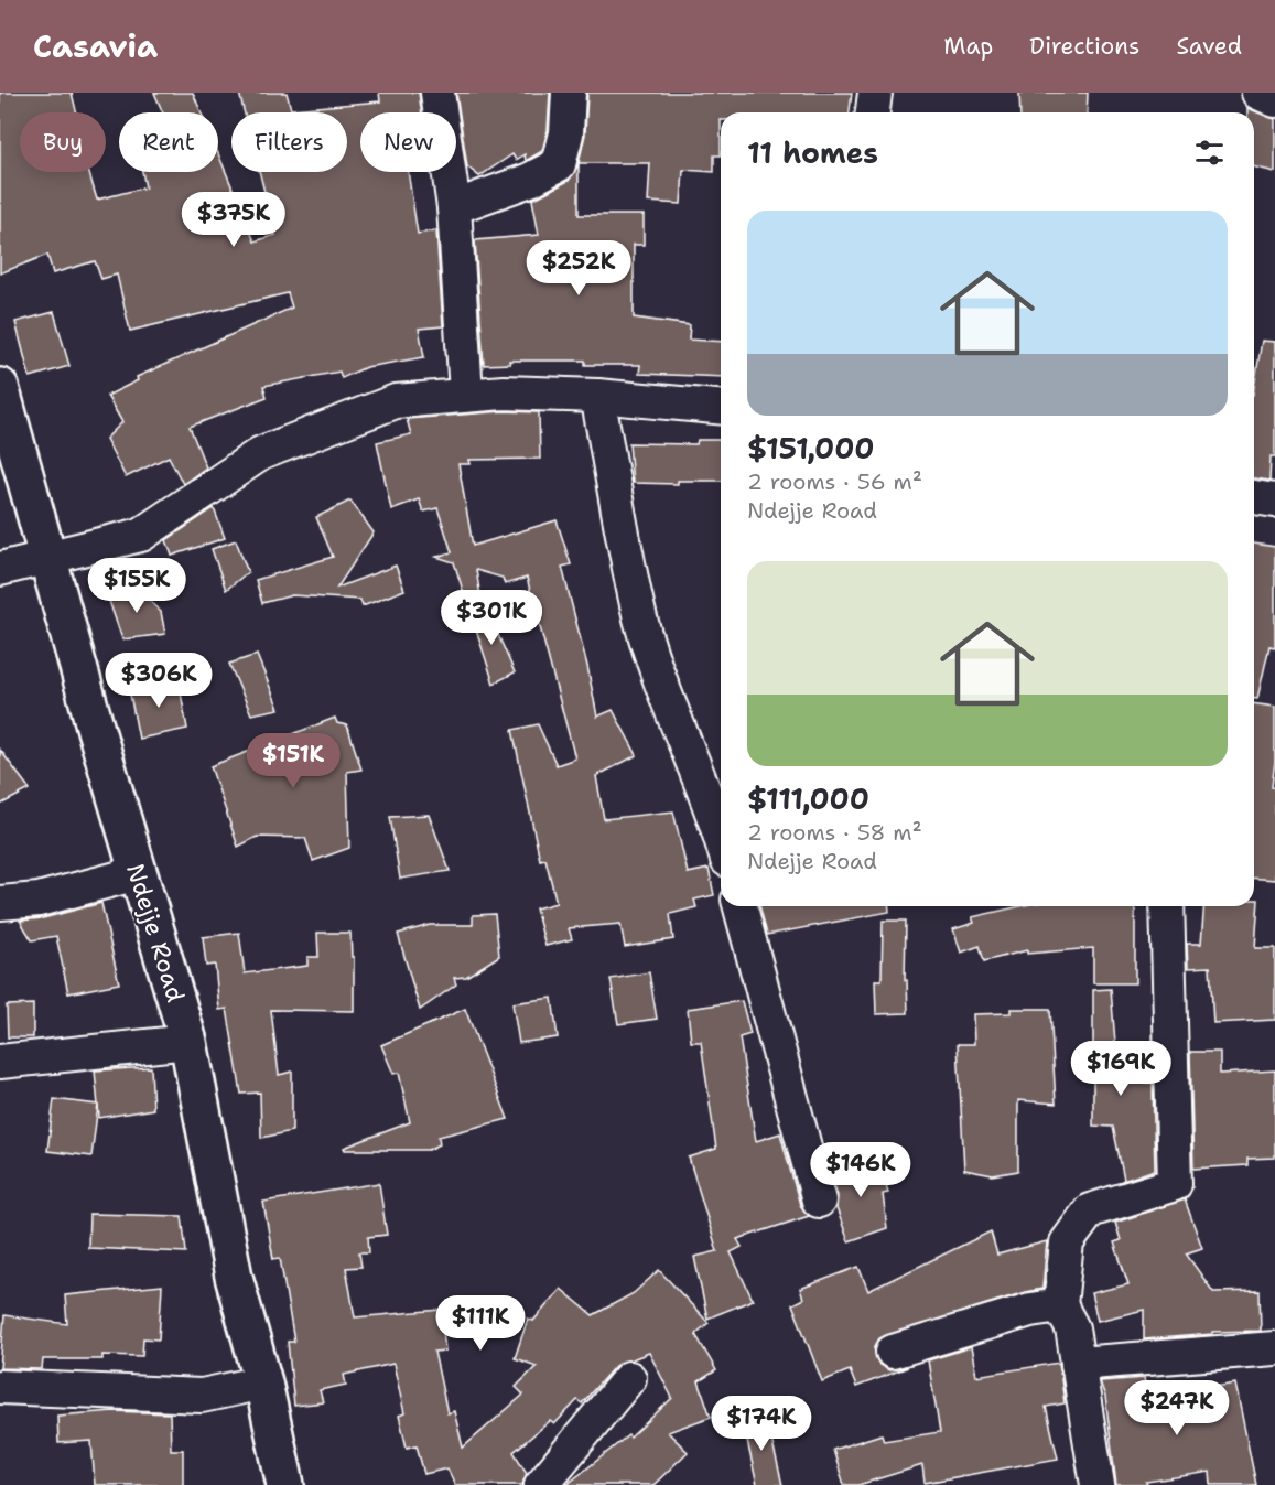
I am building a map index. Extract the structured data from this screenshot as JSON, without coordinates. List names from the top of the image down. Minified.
{"streets":{"street":["Ndejje Road"]},"page":{"header":"Casavia","nav":["Map","Directions","Saved"],"chip":["Buy","Rent","Filters","New"],"heading":"11 homes","price":["$375K","$252K","$155K","$301K","$306K","$151K","$169K","$146K","$111K","$247K","$174K"],"list":[{"name":"$151,000","note":"2 rooms · 56 m² · Ndejje Road"},{"name":"$111,000","note":"2 rooms · 58 m² · Ndejje Road"}]}}
